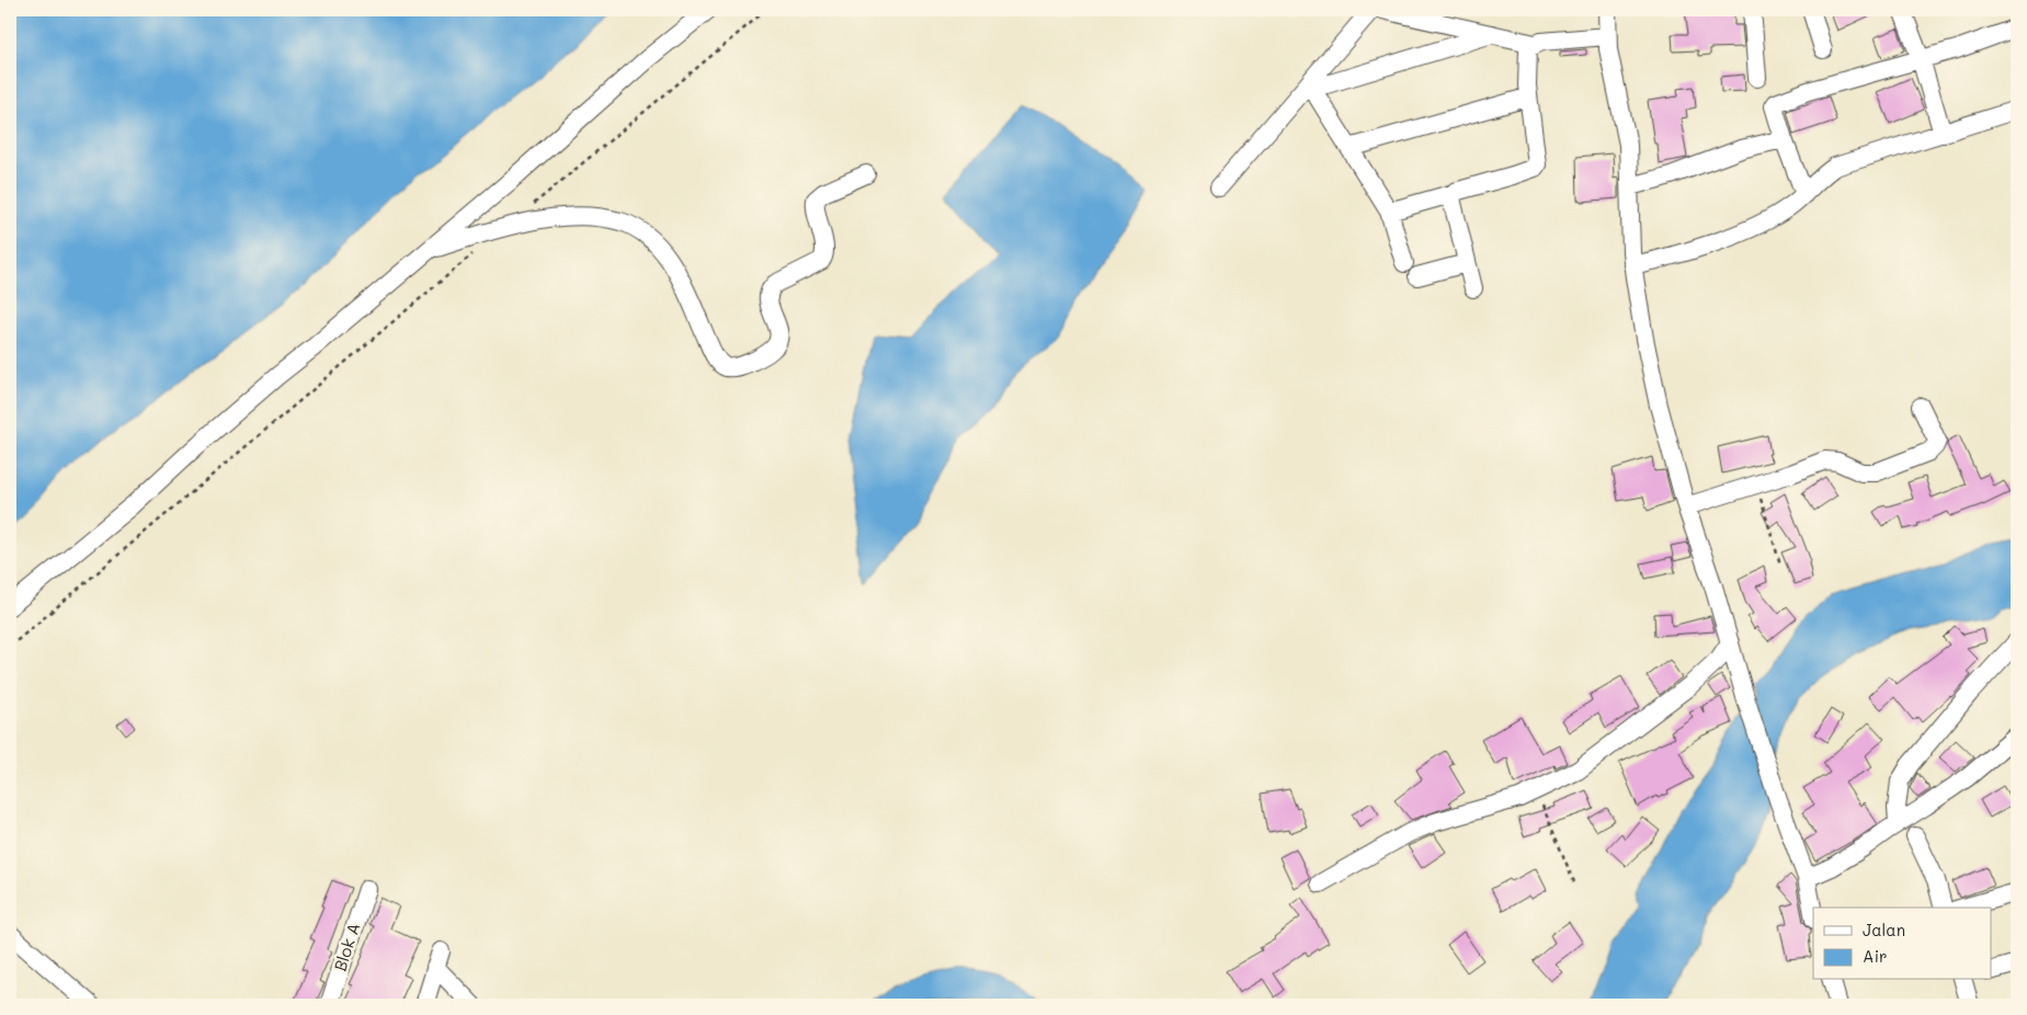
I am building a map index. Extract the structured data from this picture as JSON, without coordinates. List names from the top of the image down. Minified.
{"streets":{"street":["Blok A"]},"legend":["Jalan","Air"]}
